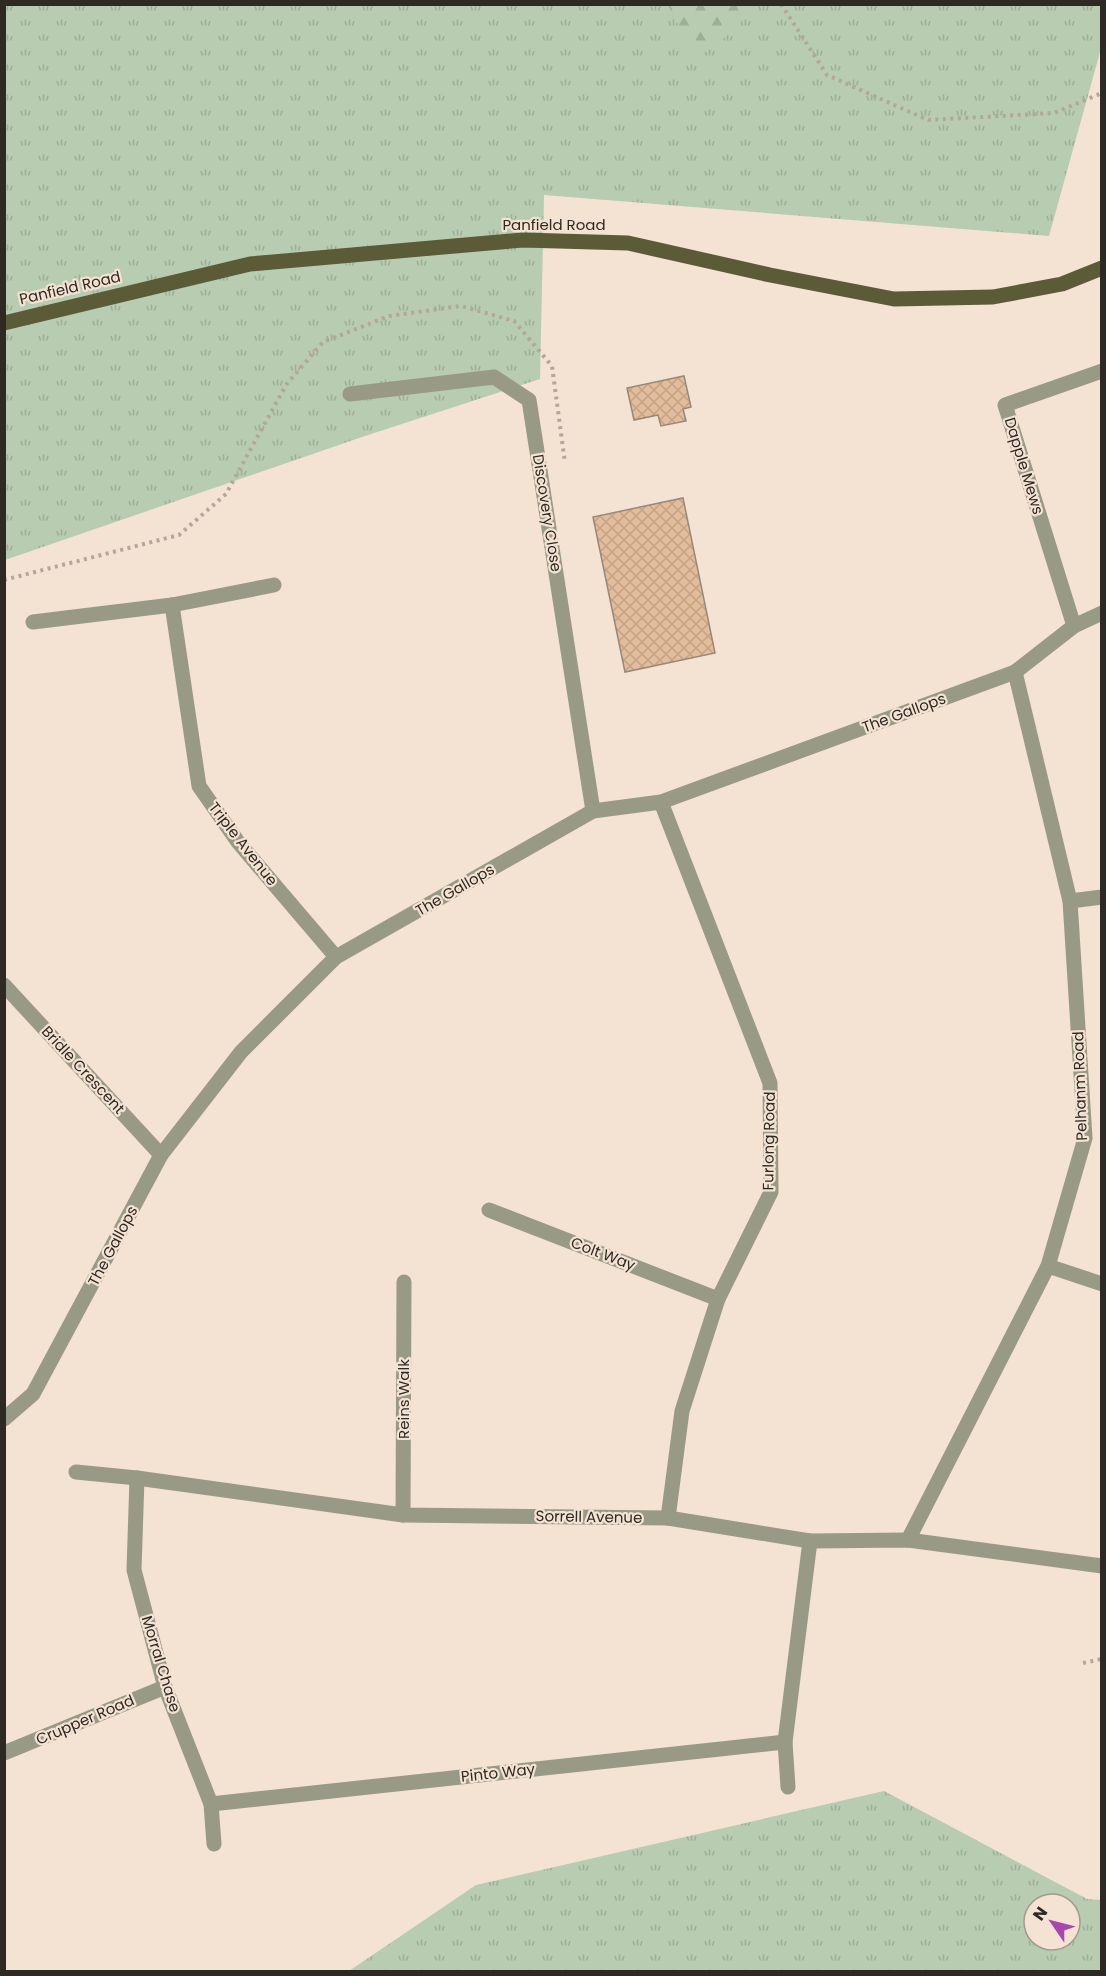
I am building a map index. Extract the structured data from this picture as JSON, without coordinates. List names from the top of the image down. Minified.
{"streets":{"main road":["Panfield Road"],"street":["Dapple Mews","Discovery Close","The Gallops","Triple Avenue","Bridle Crescent","Pelhanm Road","Furlong Road","Colt Way","Reins Walk","Sorrell Avenue","Morral Chase","Crupper Road","Pinto Way"]},"crossings":[["Dapple Mews","The Gallops"],["Discovery Close","The Gallops"],["The Gallops","Triple Avenue"],["The Gallops","Bridle Crescent"],["The Gallops","Pelhanm Road"],["The Gallops","Furlong Road"],["Pelhanm Road","Sorrell Avenue"],["Furlong Road","Colt Way"],["Furlong Road","Sorrell Avenue"],["Reins Walk","Sorrell Avenue"],["Sorrell Avenue","Morral Chase"],["Morral Chase","Crupper Road"],["Morral Chase","Pinto Way"]],"north":"top left"}
